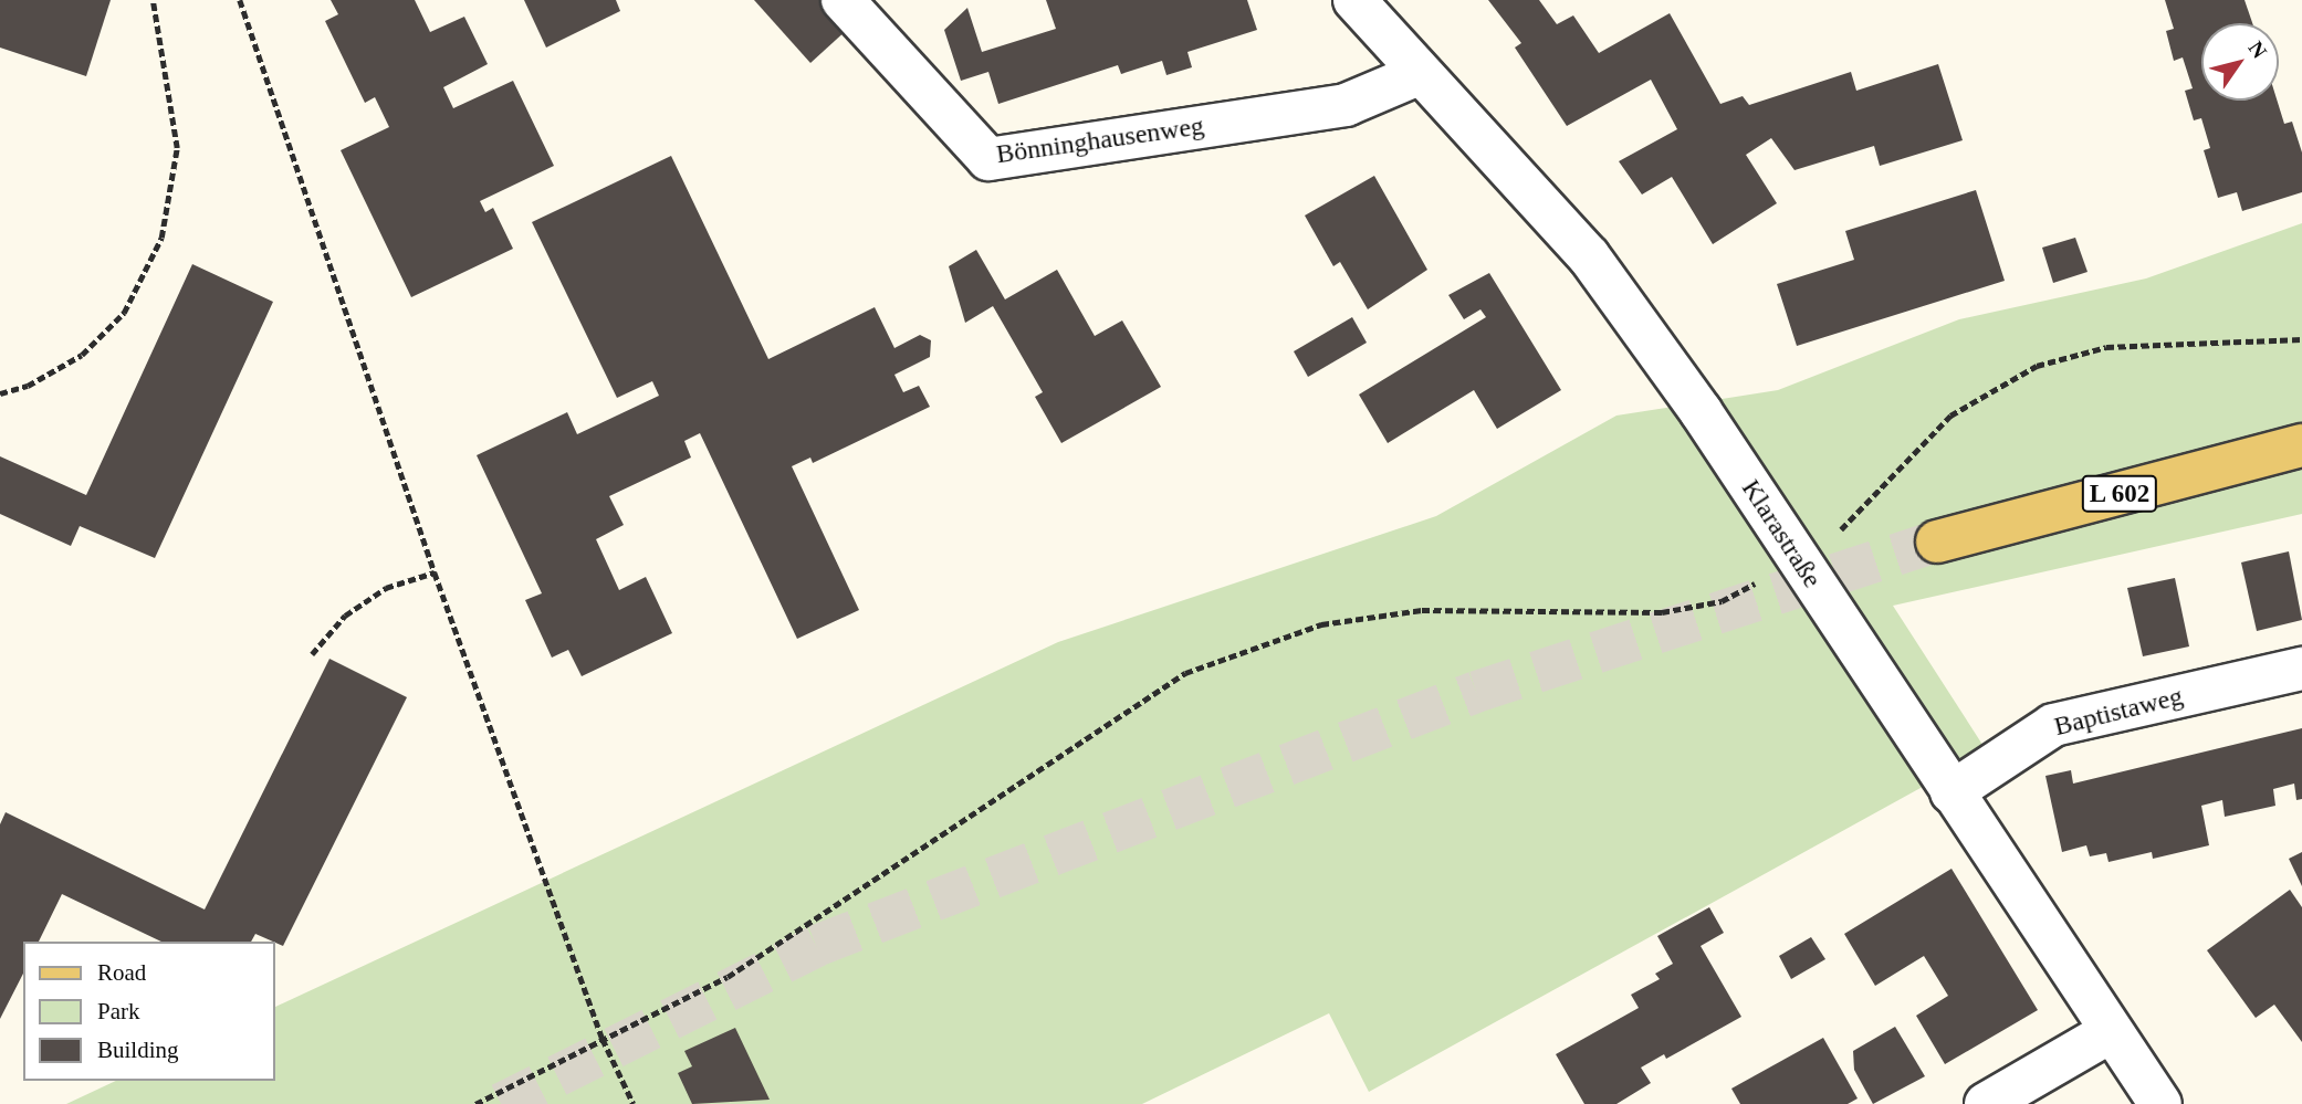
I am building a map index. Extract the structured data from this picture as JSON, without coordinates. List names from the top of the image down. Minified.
{"streets":{"main road":["L 602"],"street":["Bönninghausenweg","Klarastraße","Baptistaweg"]},"crossings":[["Bönninghausenweg","Klarastraße"],["Klarastraße","Baptistaweg"]],"legend":["Road","Park","Building"],"north":"top right"}
